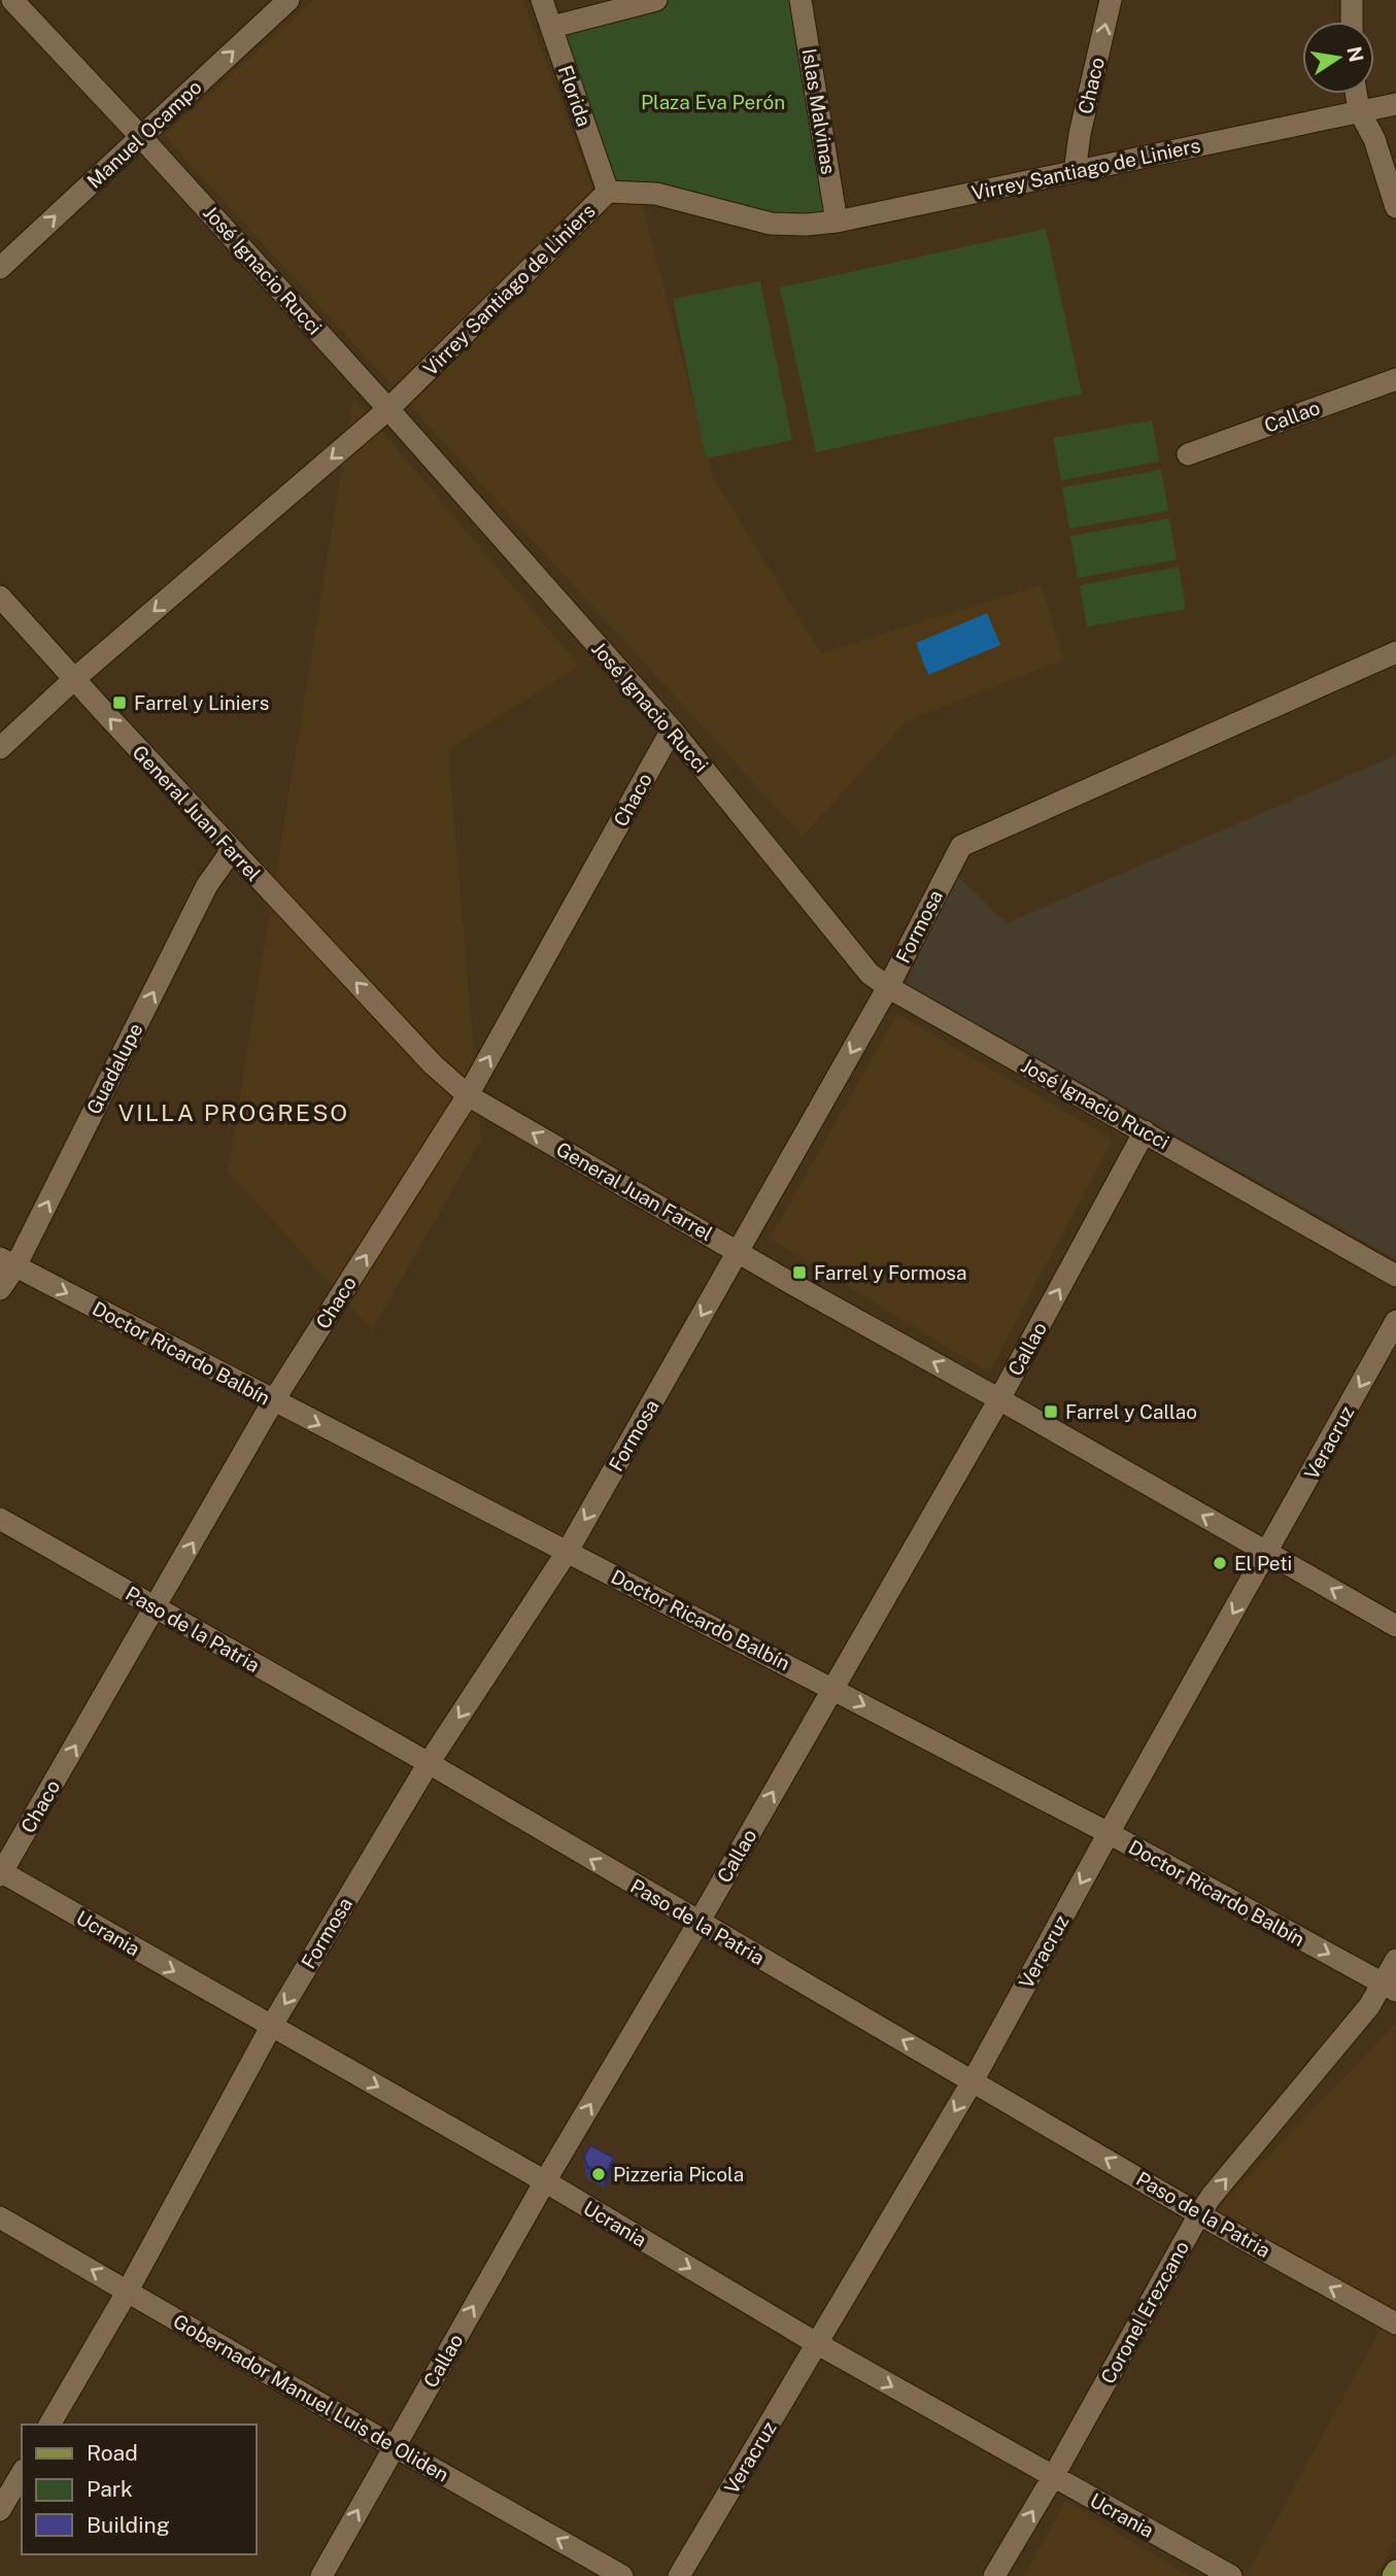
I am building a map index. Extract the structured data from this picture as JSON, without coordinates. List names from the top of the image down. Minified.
{"streets":{"street":["Chaco","Florida","Islas Malvinas","Manuel Ocampo","Virrey Santiago de Liniers","José Ignacio Rucci","Callao","General Juan Farrel","Formosa","Guadalupe","Doctor Ricardo Balbín","Veracruz","Paso de la Patria","Ucrania","Coronel Erezcano","Gobernador Manuel Luis de Oliden"]},"crossings":[["Chaco","Virrey Santiago de Liniers"],["Chaco","José Ignacio Rucci"],["Chaco","General Juan Farrel"],["Chaco","Doctor Ricardo Balbín"],["Chaco","Paso de la Patria"],["Chaco","Ucrania"],["Florida","Virrey Santiago de Liniers"],["Islas Malvinas","Virrey Santiago de Liniers"],["Manuel Ocampo","José Ignacio Rucci"],["Virrey Santiago de Liniers","José Ignacio Rucci"],["Virrey Santiago de Liniers","General Juan Farrel"],["José Ignacio Rucci","Callao"],["José Ignacio Rucci","Formosa"],["Callao","General Juan Farrel"],["Callao","Doctor Ricardo Balbín"],["Callao","Paso de la Patria"],["Callao","Ucrania"],["Callao","Gobernador Manuel Luis de Oliden"],["General Juan Farrel","Formosa"],["General Juan Farrel","Guadalupe"],["General Juan Farrel","Veracruz"],["Formosa","Doctor Ricardo Balbín"],["Formosa","Paso de la Patria"],["Formosa","Ucrania"],["Formosa","Gobernador Manuel Luis de Oliden"],["Guadalupe","Doctor Ricardo Balbín"],["Doctor Ricardo Balbín","Veracruz"],["Doctor Ricardo Balbín","Coronel Erezcano"],["Veracruz","Paso de la Patria"],["Veracruz","Ucrania"],["Paso de la Patria","Coronel Erezcano"],["Ucrania","Coronel Erezcano"]],"one_way":["Chaco","Manuel Ocampo","Callao","General Juan Farrel","Formosa","Guadalupe","Doctor Ricardo Balbín","Veracruz","Paso de la Patria","Ucrania","Coronel Erezcano","Gobernador Manuel Luis de Oliden"],"districts":["VILLA PROGRESO"],"parks":["Plaza Eva Perón"],"places":{"transit":["Farrel y Liniers","Farrel y Formosa","Farrel y Callao"],"other":["El Peti","Pizzeria Picola"]},"legend":["Road","Park","Building"],"north":"right"}
